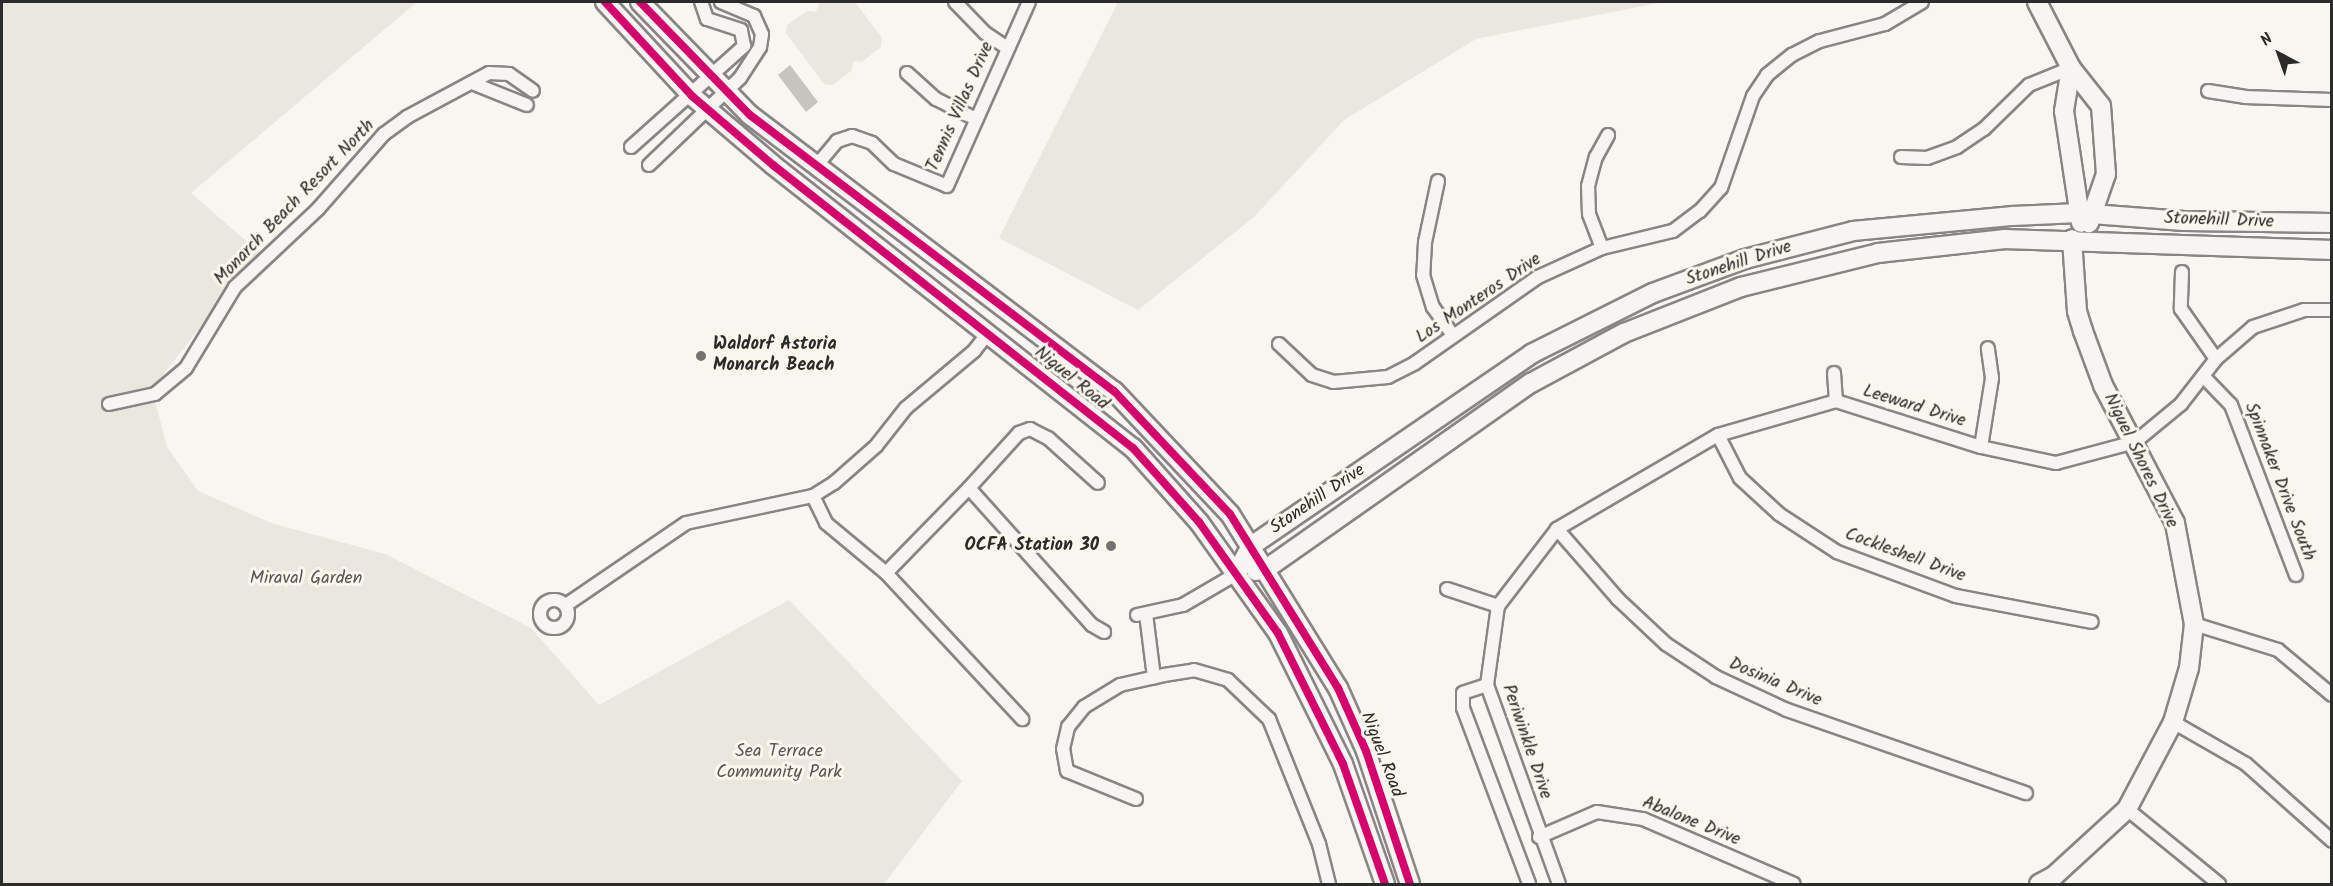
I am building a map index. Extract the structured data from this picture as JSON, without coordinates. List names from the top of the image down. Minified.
{"streets":{"main road":["Stonehill Drive","Niguel Road","Niguel Shores Drive"],"street":["Tennis Villas Drive","Monarch Beach Resort North","Los Monteros Drive","Leeward Drive","Spinnaker Drive South","Cockleshell Drive","Dosinia Drive","Periwinkle Drive","Abalone Drive"]},"crossings":[["Tennis Villas Drive","Niguel Road"],["Stonehill Drive","Niguel Road"],["Stonehill Drive","Niguel Shores Drive"],["Leeward Drive","Niguel Shores Drive"],["Leeward Drive","Spinnaker Drive South"],["Leeward Drive","Cockleshell Drive"],["Leeward Drive","Dosinia Drive"],["Leeward Drive","Periwinkle Drive"],["Periwinkle Drive","Abalone Drive"]],"parks":["Miraval Garden","Sea Terrace Community Park"],"places":["Waldorf Astoria Monarch Beach","OCFA Station 30"],"north":"top left"}
